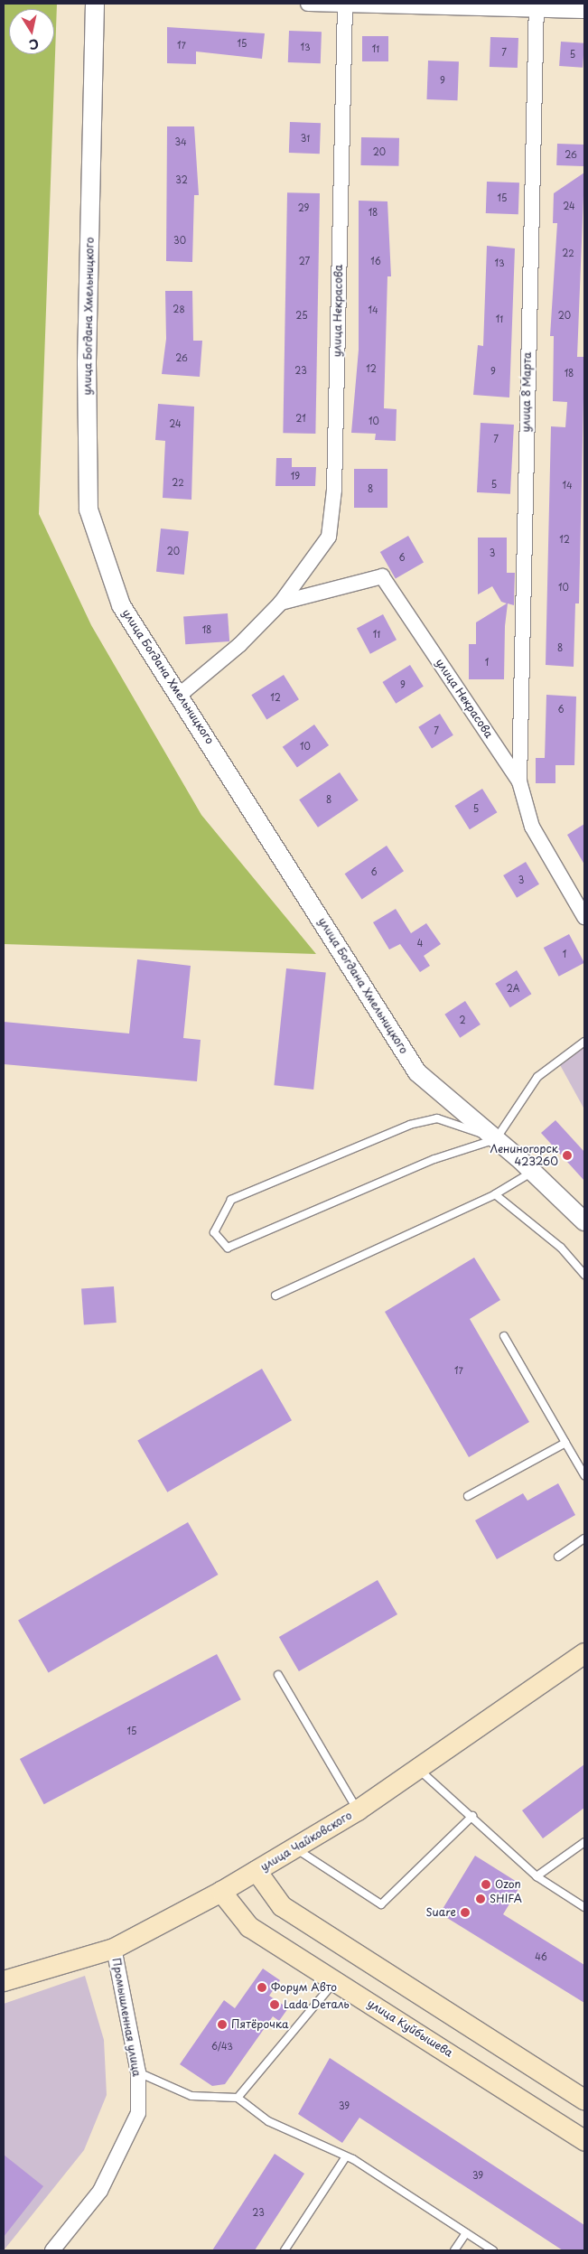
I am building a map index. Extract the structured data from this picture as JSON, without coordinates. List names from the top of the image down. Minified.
{"streets":{"main road":["улица Чайковского","улица Куйбышева"],"street":["улица Некрасова","улица Богдана Хмельницкого","улица 8 Марта","Промышленная улица"]},"crossings":[["улица Некрасова","улица Богдана Хмельницкого"],["улица Некрасова","улица 8 Марта"],["улица Чайковского","Промышленная улица"],["улица Чайковского","улица Куйбышева"]],"places":["Лениногорск 423260","Ozon","SHIFA","Suare","Форум Авто","Lada Dеталь","Пятёрочка"],"house_numbers":["15","17","13","11","7","5","9","31","34","20","26","32","15","24","29","18","30","22","27","16","13","28","14","25","20","11","26","12","23","9","18","21","10","24","7","19","22","5","14","8","12","20","3","6","10","18","11","8","1","9","12","6","7","10","8","5","6","3","4","1","2А","2","17","15","46","6/43","39","39","23"],"north":"bottom"}
